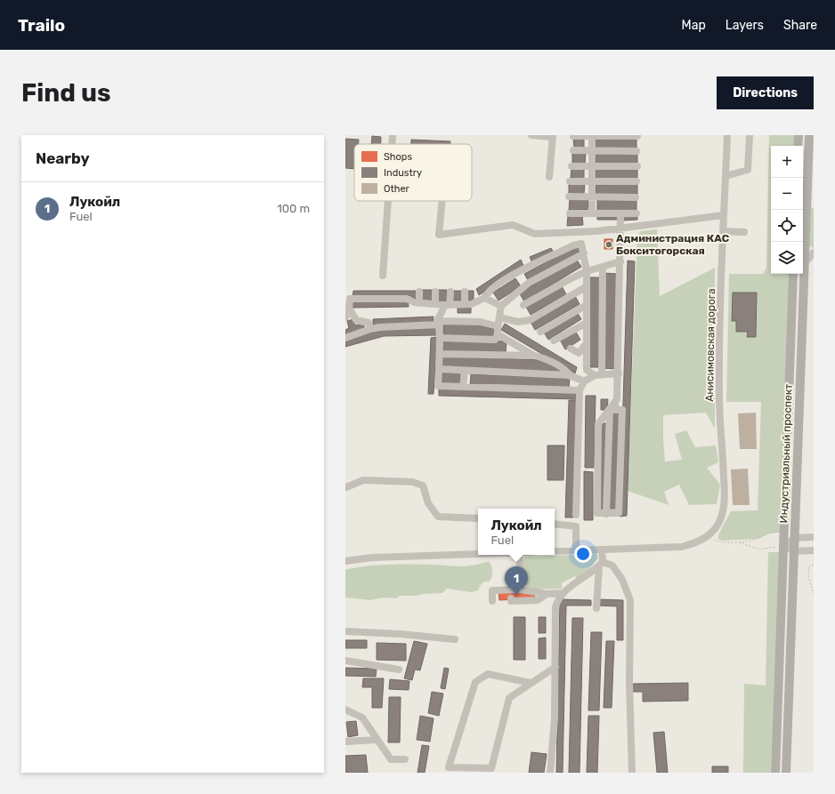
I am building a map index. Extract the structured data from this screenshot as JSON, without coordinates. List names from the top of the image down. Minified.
{"streets":{"main road":["Индустриальный проспект"],"street":["Анисимовская дорога"]},"places":["Администрация КАС Бокситогорская"],"legend":["Shops","Industry","Other"],"page":{"header":"Trailo","nav":["Map","Layers","Share"],"buttons":"Directions","title":"Find us","heading":"Nearby","map_buttons":["+","−"],"list":[{"mark":"1","name":"Лукойл","note":"Fuel","value":"100 m"}],"popup":["Лукойл","Fuel"],"pins":"1"}}
